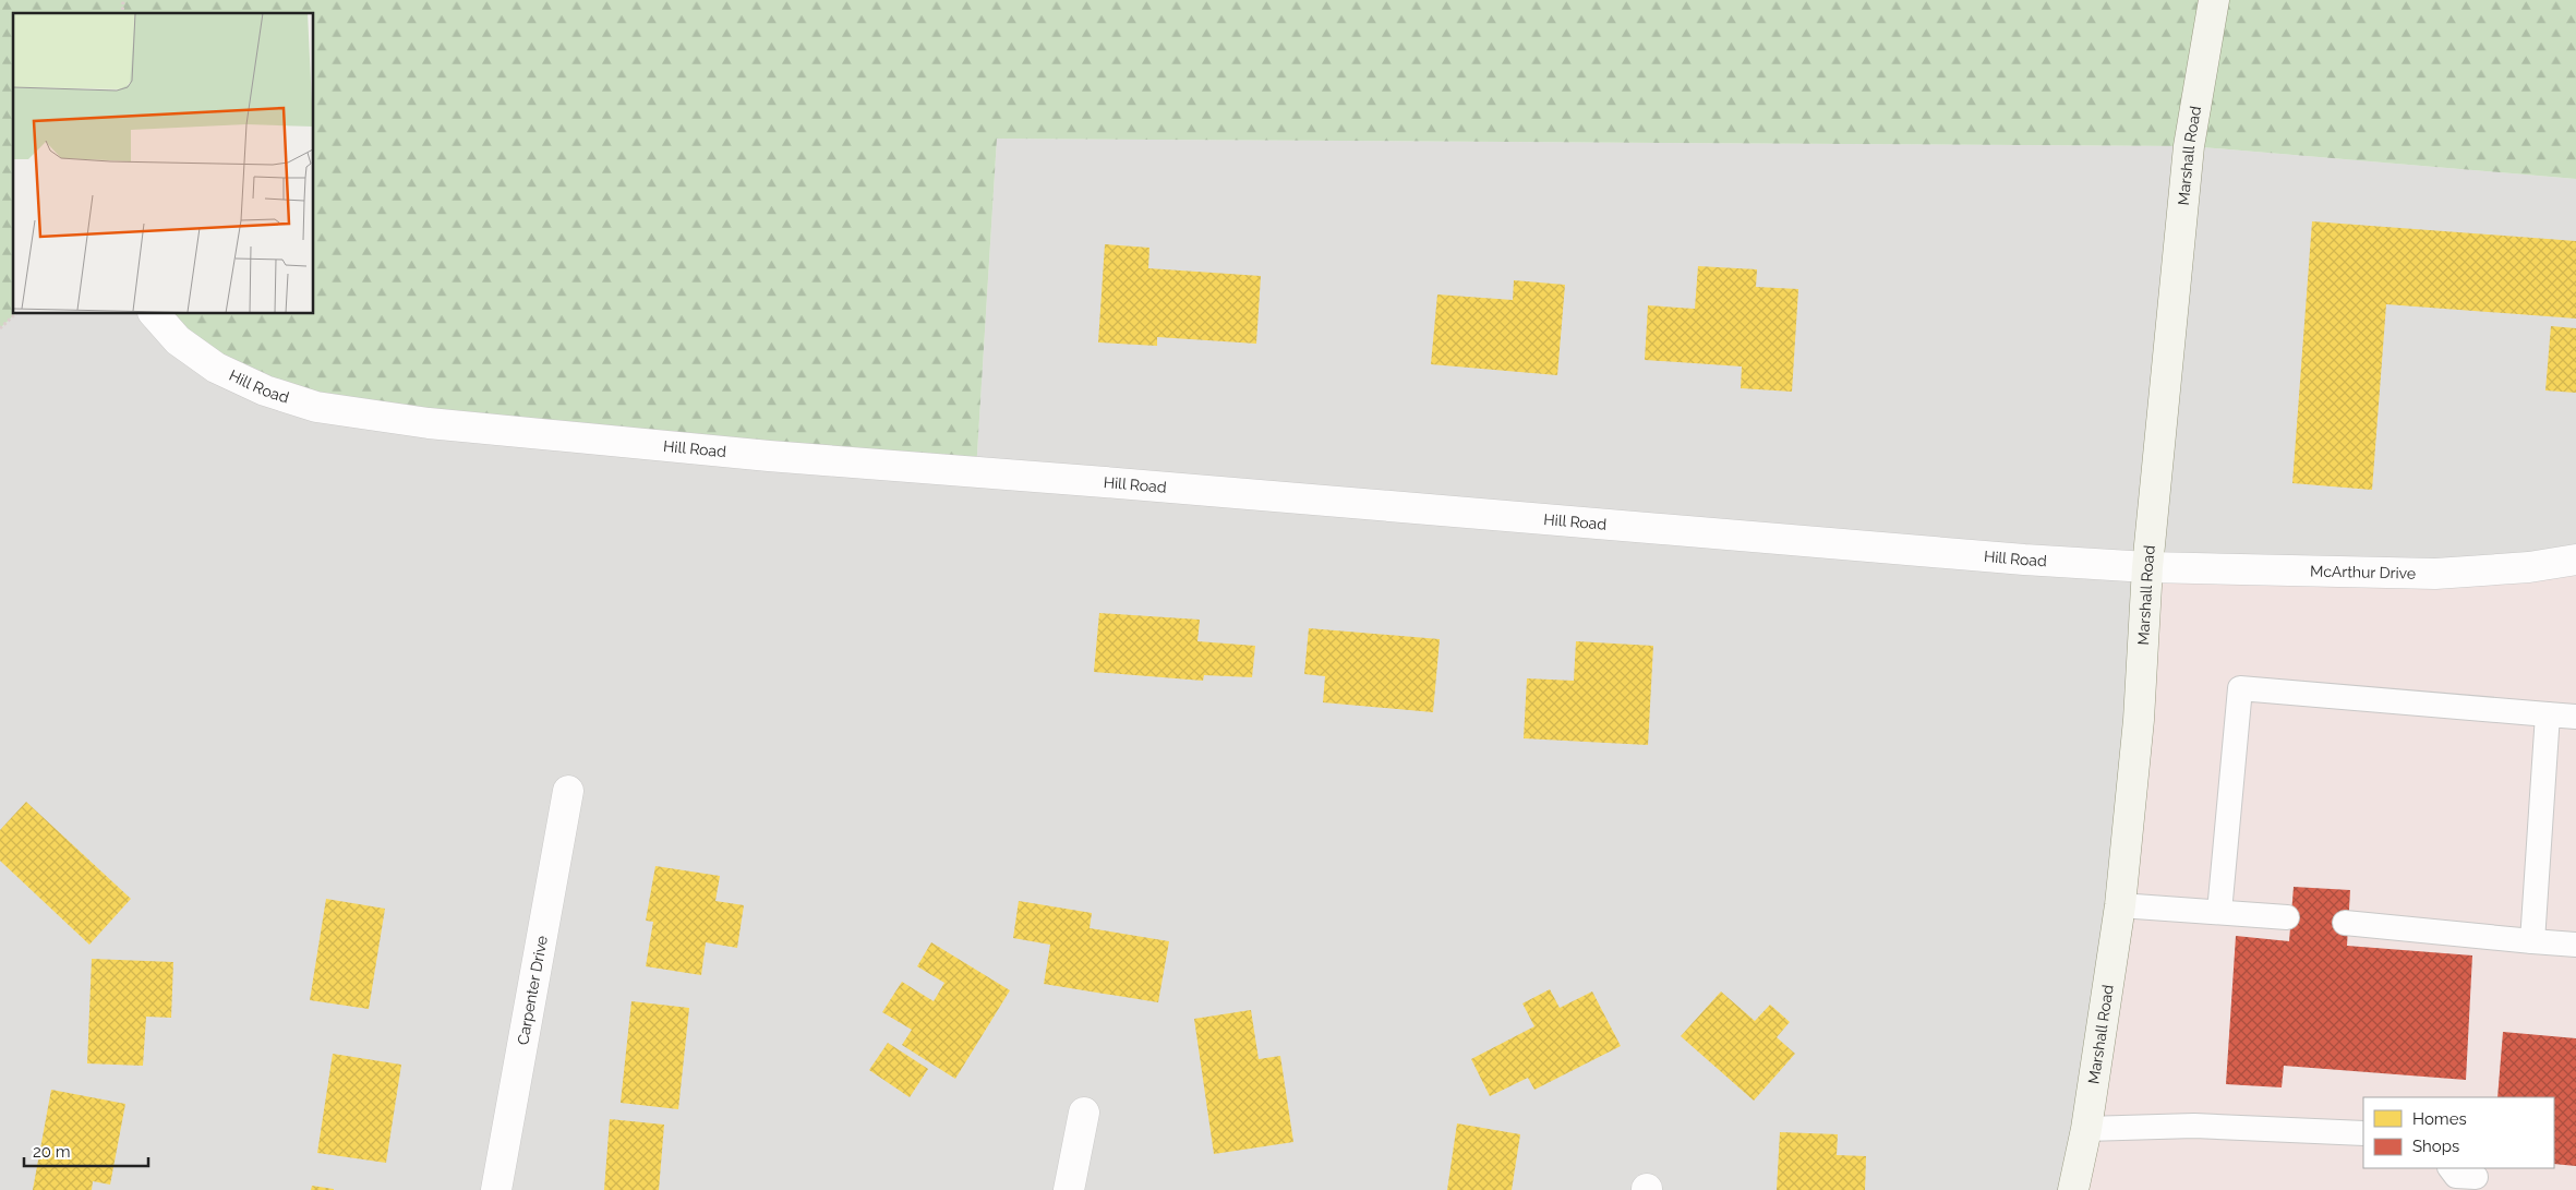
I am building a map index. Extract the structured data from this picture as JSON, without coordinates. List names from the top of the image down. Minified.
{"streets":{"main road":["Marshall Road"],"street":["Hill Road","McArthur Drive","Carpenter Drive"]},"crossings":[["Marshall Road","Hill Road"],["Marshall Road","McArthur Drive"],["Hill Road","McArthur Drive"]],"legend":["Homes","Shops"],"scale_bar":"20 m"}
